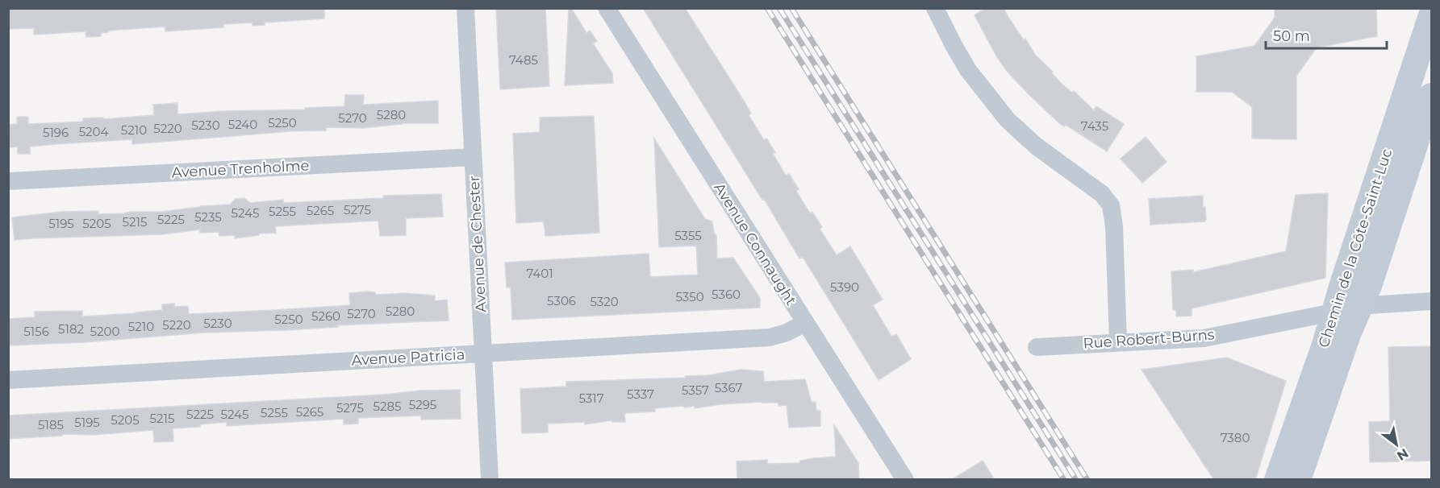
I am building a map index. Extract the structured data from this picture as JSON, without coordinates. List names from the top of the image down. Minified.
{"streets":{"main road":["Chemin de la Côte-Saint-Luc"],"street":["Avenue Trenholme","Avenue de Chester","Avenue Connaught","Rue Robert-Burns","Avenue Patricia"]},"crossings":[["Avenue Trenholme","Avenue de Chester"],["Avenue de Chester","Avenue Patricia"],["Avenue Connaught","Avenue Patricia"],["Chemin de la Côte-Saint-Luc","Rue Robert-Burns"]],"house_numbers":["7485","5280","5270","5250","5240","5230","7435","5220","5210","5204","5196","5275","5265","5255","5245","5235","5225","5215","5195","5205","5355","7401","5390","5360","5350","5306","5320","5280","5270","5260","5250","5230","5220","5210","5182","5156","5200","5367","5357","5337","5317","5295","5285","5275","5265","5255","5225","5245","5215","5205","5195","5185","7380"],"scale_bar":"50 m","north":"bottom right"}
